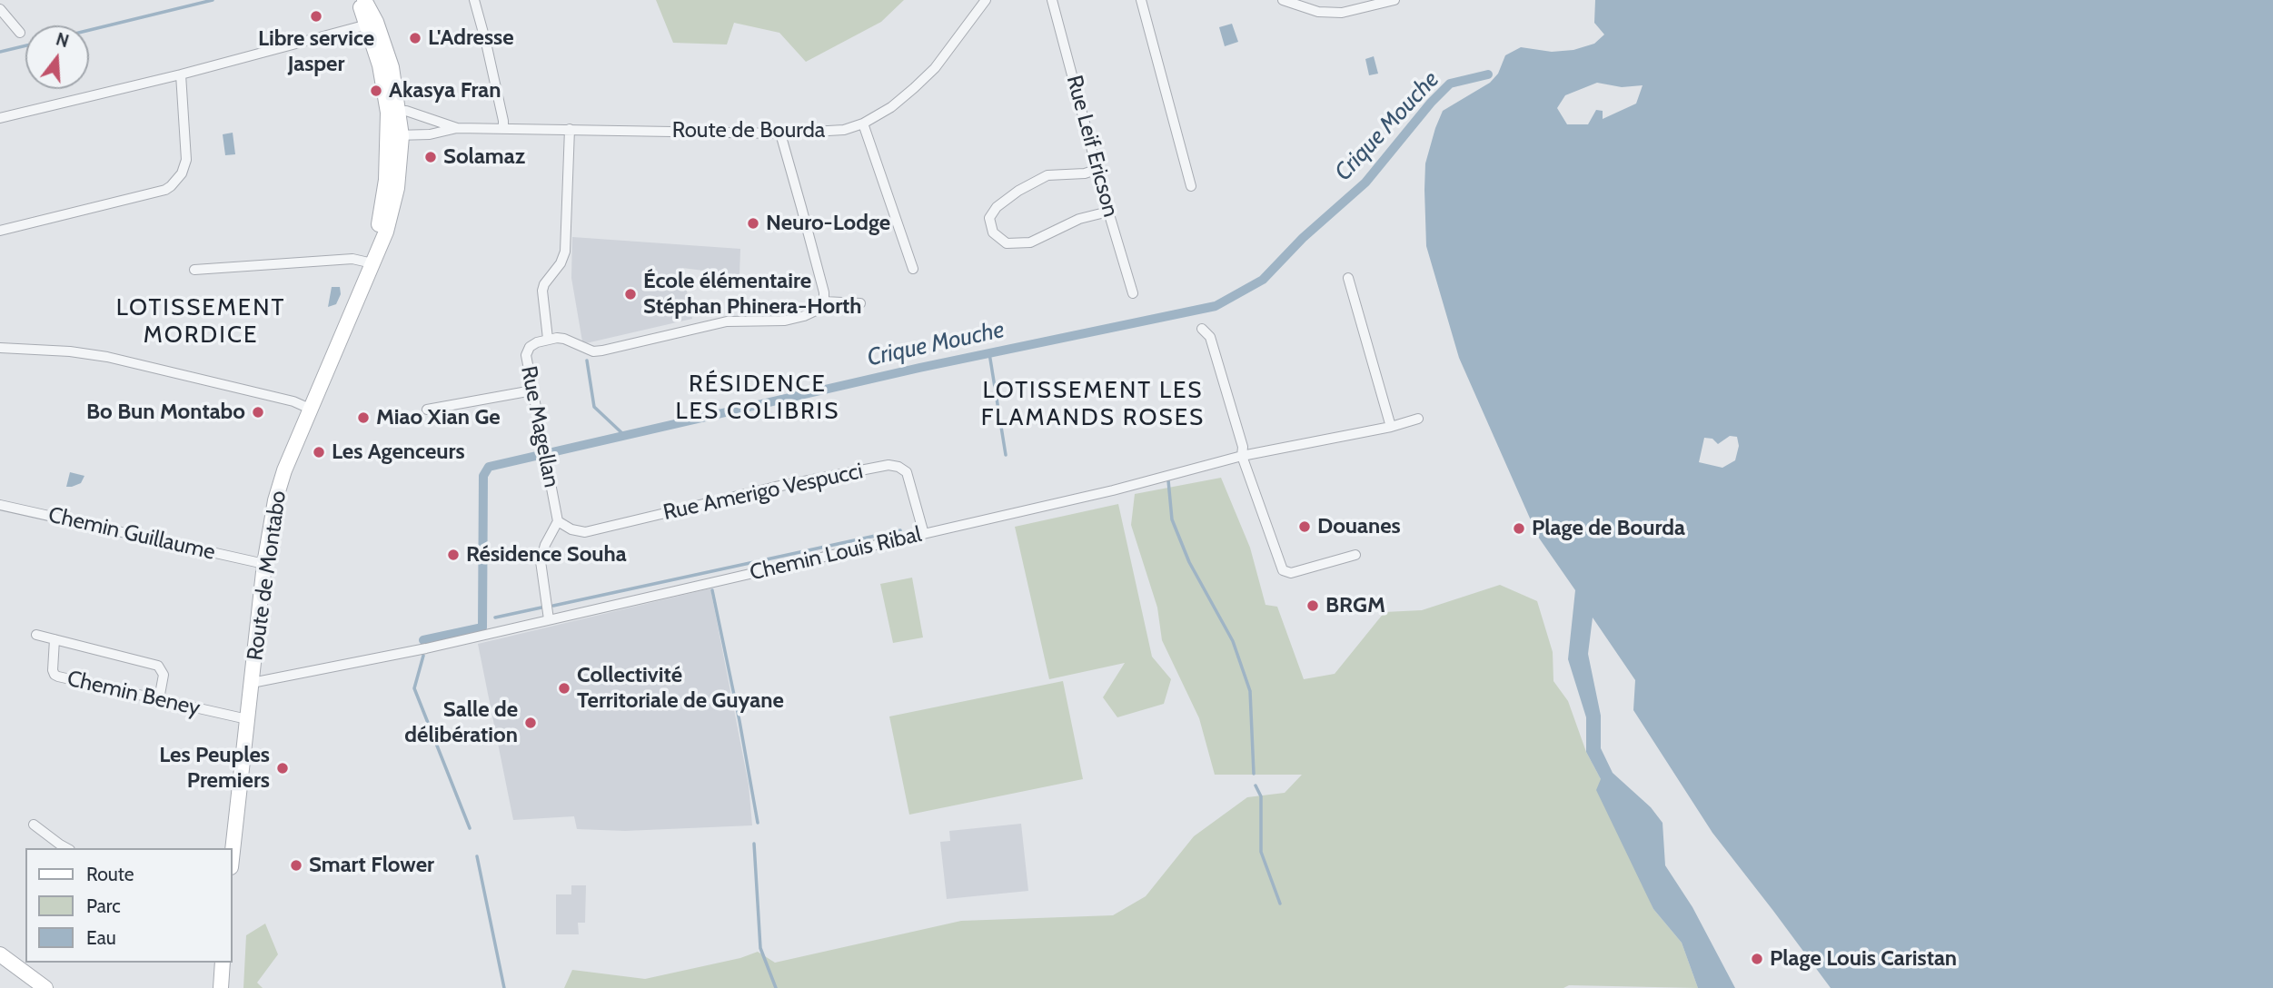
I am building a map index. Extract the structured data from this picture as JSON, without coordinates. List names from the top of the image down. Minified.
{"streets":{"main road":["Route de Montabo"],"street":["Route de Bourda","Rue Leif Ericson","Rue Magellan","Rue Amerigo Vespucci","Chemin Guillaume","Chemin Louis Ribal","Chemin Beney"]},"crossings":[["Route de Bourda","Route de Montabo"],["Rue Magellan","Rue Amerigo Vespucci"],["Rue Amerigo Vespucci","Chemin Louis Ribal"],["Chemin Guillaume","Route de Montabo"],["Chemin Louis Ribal","Route de Montabo"],["Route de Montabo","Chemin Beney"]],"districts":["LOTISSEMENT MORDICE","RÉSIDENCE LES COLIBRIS","LOTISSEMENT LES FLAMANDS ROSES"],"water":["Crique Mouche"],"places":["Libre service Jasper","L'Adresse","Akasya Fran","Solamaz","Neuro-Lodge","École élémentaire Stéphan Phinera-Horth","Bo Bun Montabo","Miao Xian Ge","Les Agenceurs","Douanes","Plage de Bourda","Résidence Souha","BRGM","Collectivité Territoriale de Guyane","Salle de délibération","Les Peuples Premiers","Smart Flower","Plage Louis Caristan"],"legend":["Route","Parc","Eau"],"north":"top"}
